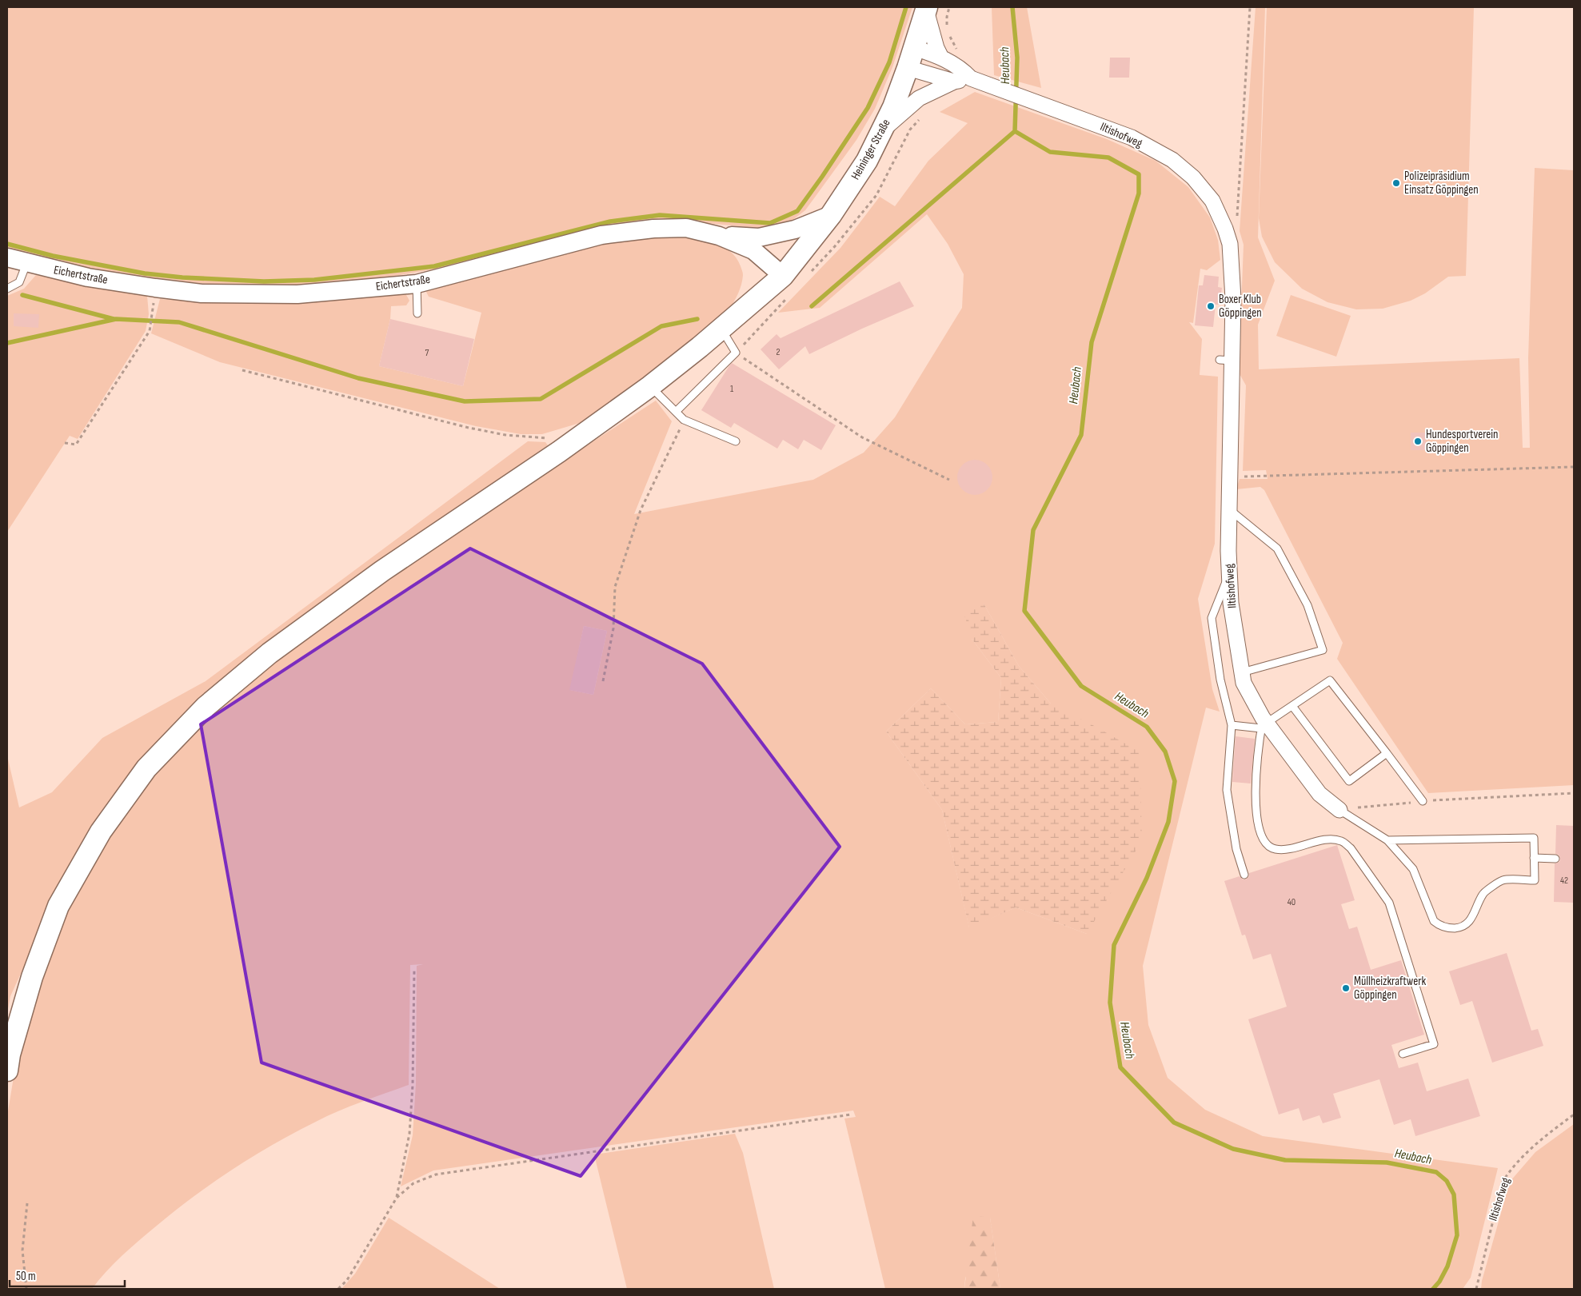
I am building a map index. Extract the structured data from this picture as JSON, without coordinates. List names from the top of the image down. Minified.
{"streets":{"main road":["Heininger Straße"],"street":["Iltishofweg","Eichertstraße"]},"crossings":[["Iltishofweg","Heininger Straße"],["Heininger Straße","Eichertstraße"]],"water":["Heubach"],"places":["Polizeipräsidium Einsatz Göppingen","Boxer Klub Göppingen","Hundesportverein Göppingen","Müllheizkraftwerk Göppingen"],"house_numbers":["2","7","1","42","40"],"scale_bar":"50 m"}
